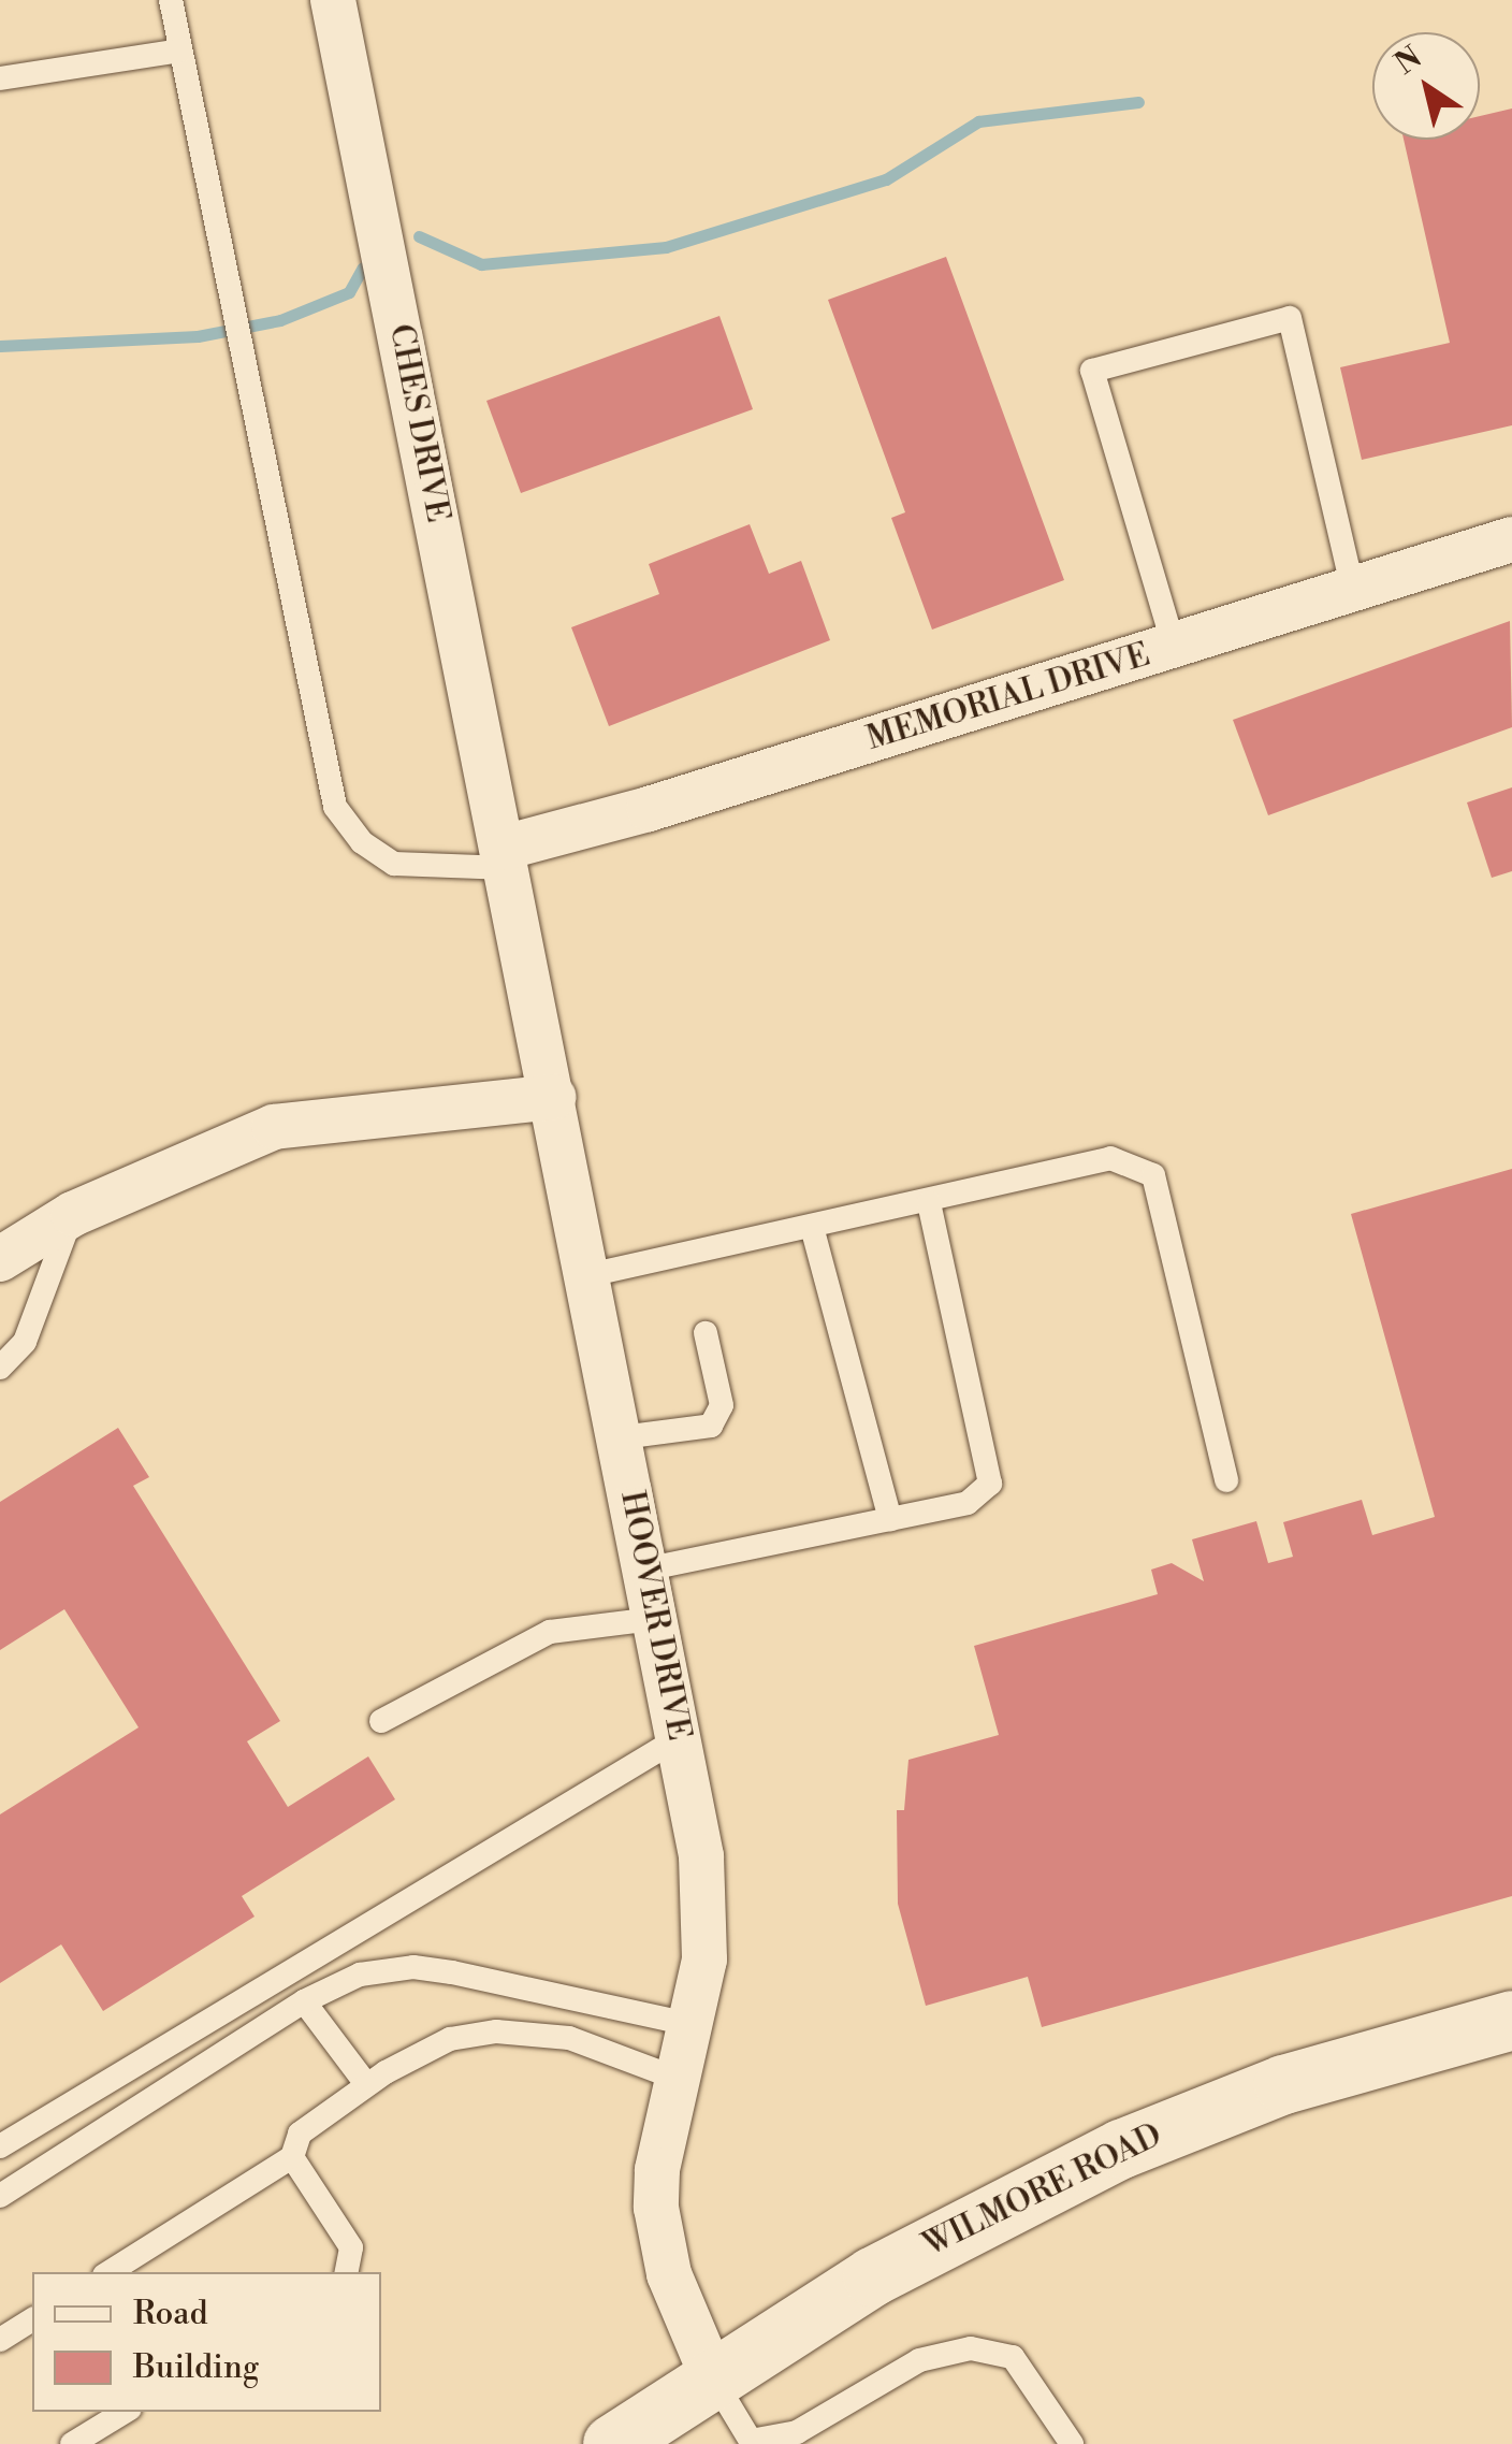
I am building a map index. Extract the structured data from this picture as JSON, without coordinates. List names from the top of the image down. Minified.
{"streets":{"main road":["WILMORE ROAD"],"street":["CHES DRIVE","MEMORIAL DRIVE","HOOVER DRIVE"]},"crossings":[["CHES DRIVE","MEMORIAL DRIVE"],["CHES DRIVE","HOOVER DRIVE"],["MEMORIAL DRIVE","HOOVER DRIVE"],["HOOVER DRIVE","WILMORE ROAD"]],"legend":["Road","Building"],"north":"top left"}
